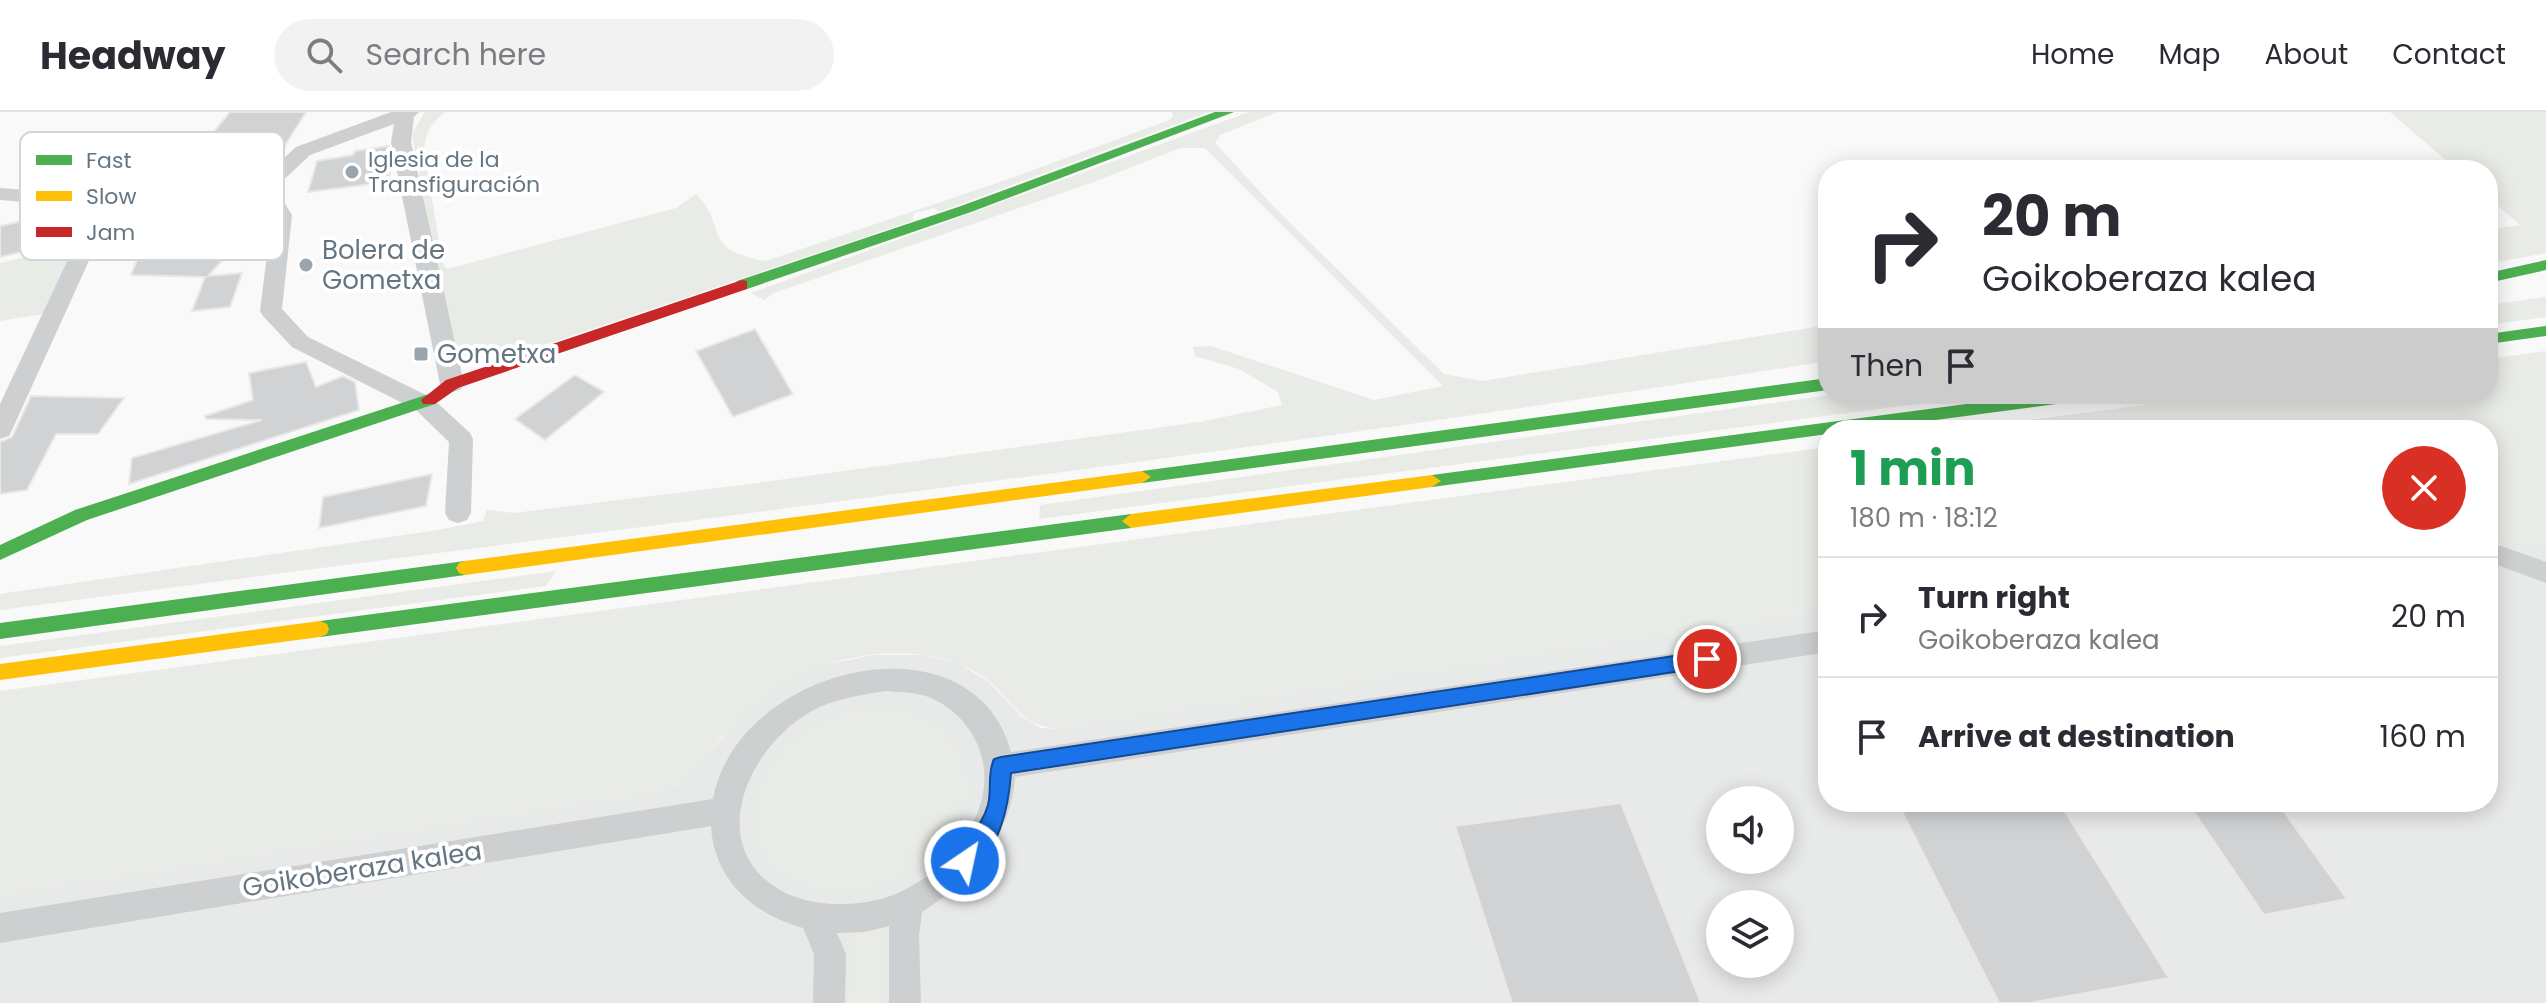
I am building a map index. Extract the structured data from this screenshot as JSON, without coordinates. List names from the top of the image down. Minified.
{"streets":{"street":["Goikoberaza kalea"]},"places":{"other":["Iglesia de la Transfiguración","Bolera de Gometxa"],"transit":["Gometxa"]},"legend":["Fast","Slow","Jam"],"page":{"header":"Headway","search":"Search here","nav":["Home","Map","About","Contact"],"turn":["20 m","Goikoberaza kalea"],"then":"Then","heading":["1 min","180 m · 18:12"],"list":[{"name":"Turn right","note":"Goikoberaza kalea","value":"20 m"},{"name":"Arrive at destination","value":"160 m"}]}}
